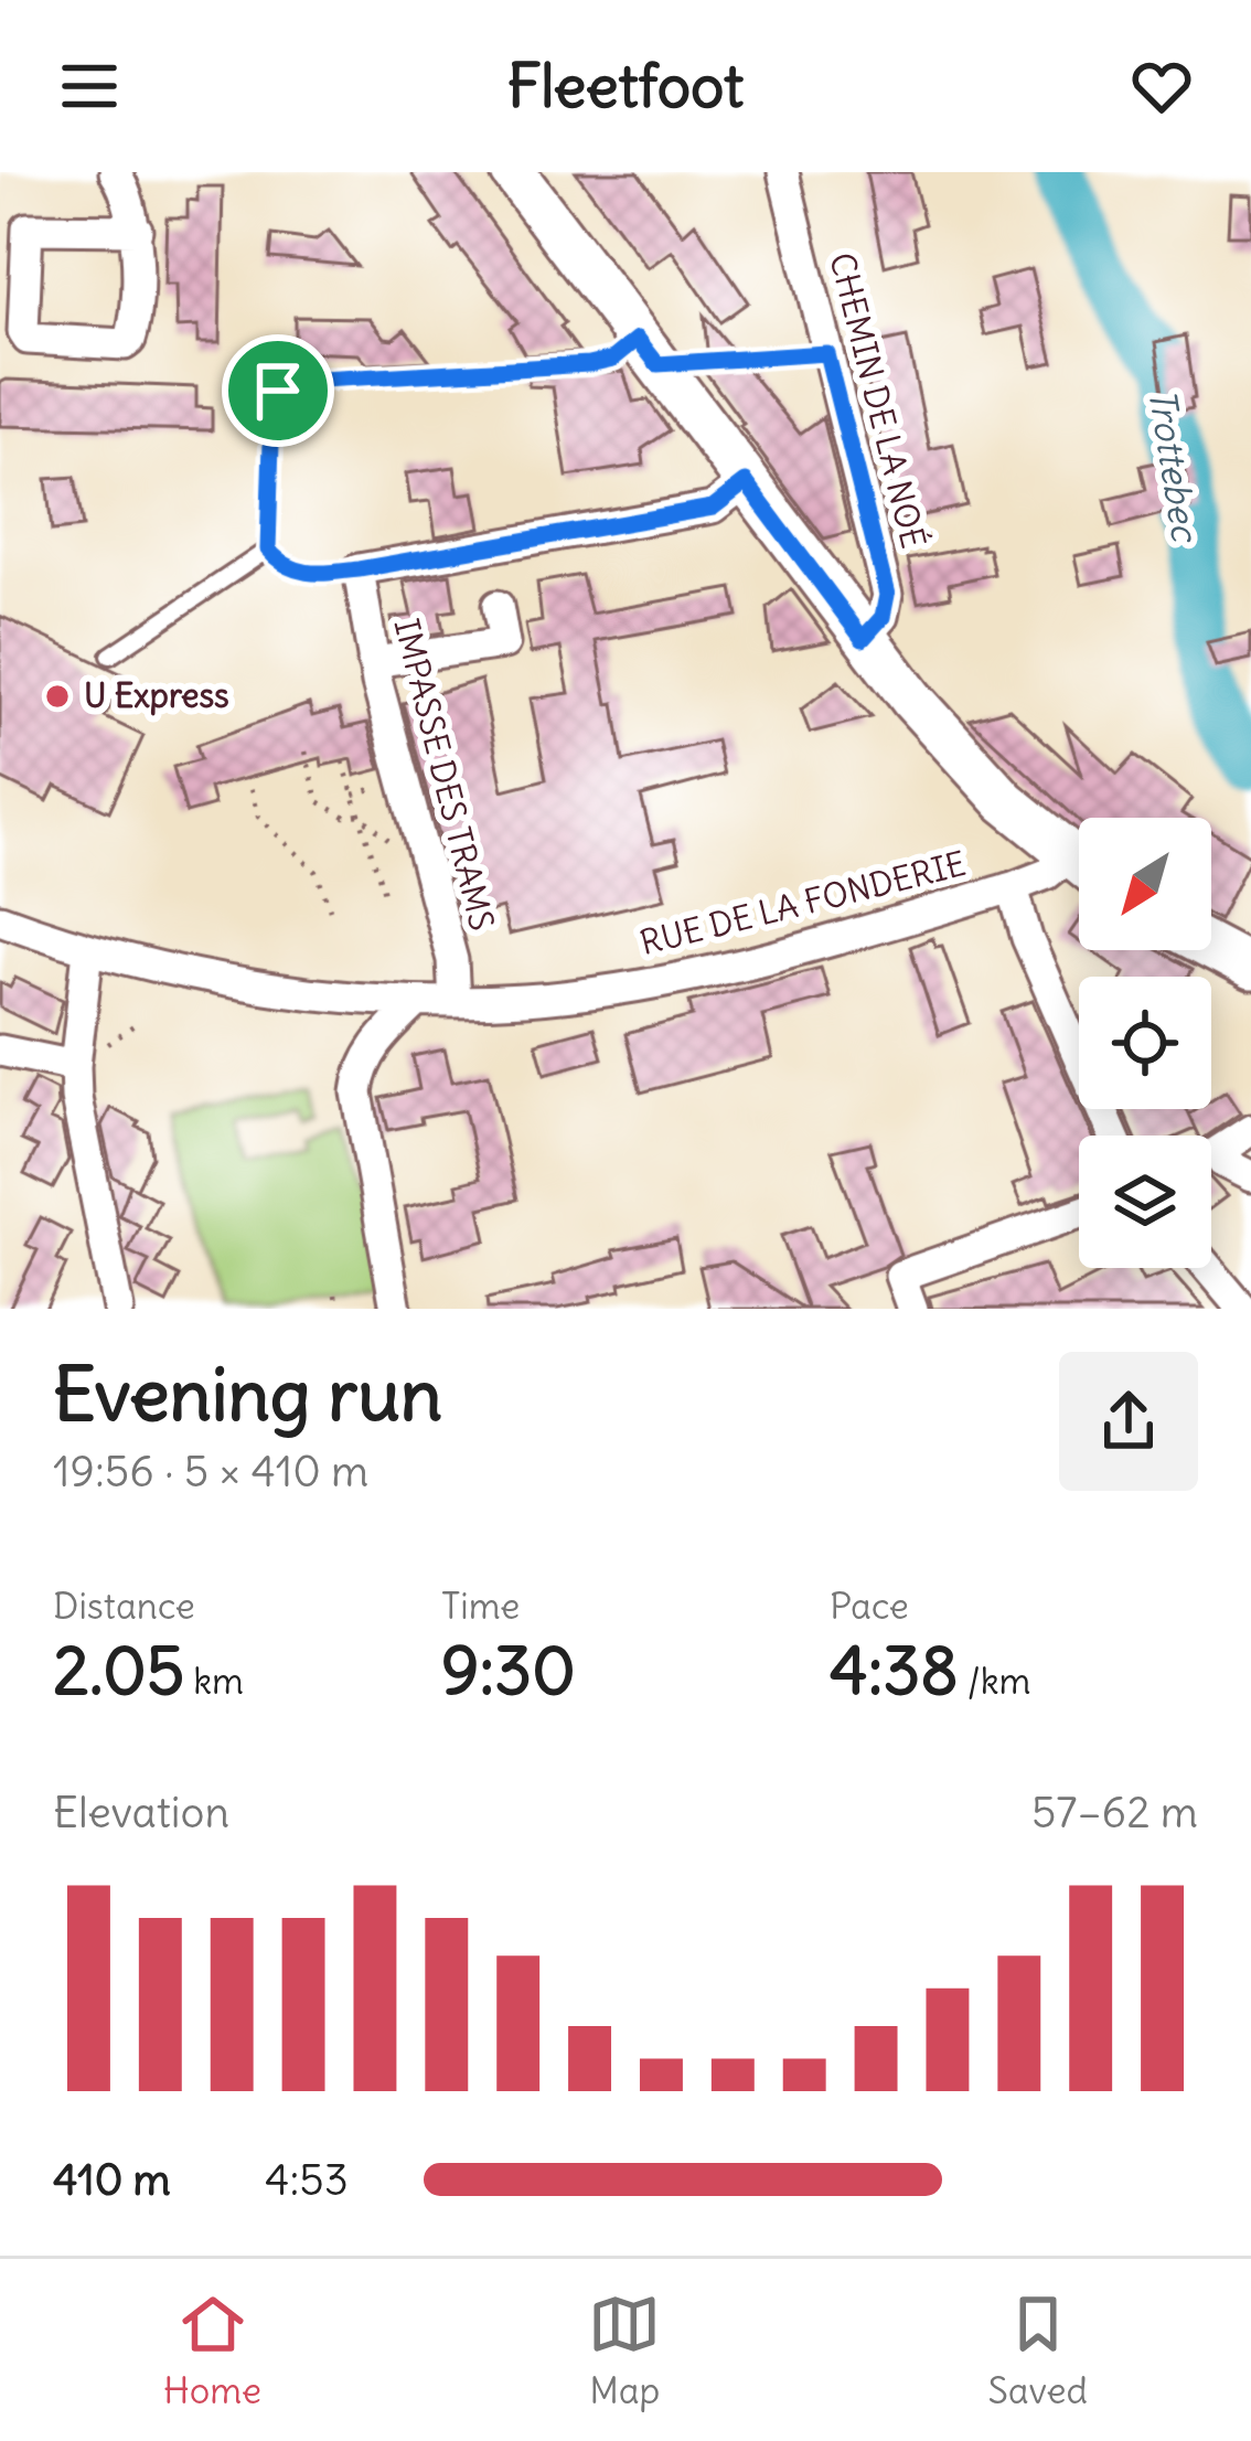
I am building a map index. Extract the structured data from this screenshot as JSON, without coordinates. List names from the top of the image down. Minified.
{"streets":{"street":["CHEMIN DE LA NOÉ","IMPASSE DES TRAMS","RUE DE LA FONDERIE"]},"crossings":[["IMPASSE DES TRAMS","RUE DE LA FONDERIE"]],"water":["Trottebec"],"places":["U Express"],"north":"bottom left","page":{"header":"Fleetfoot","heading":["Evening run","19:56 · 5 × 410 m"],"stats":[["Distance","2.05 km"],["Time","9:30"],["Pace","4:38 /km"]],"chart":["Elevation","57–62 m"],"list":[{"name":"410 m","note":"4:53"}],"tabs":["Home","Map","Saved"]}}
